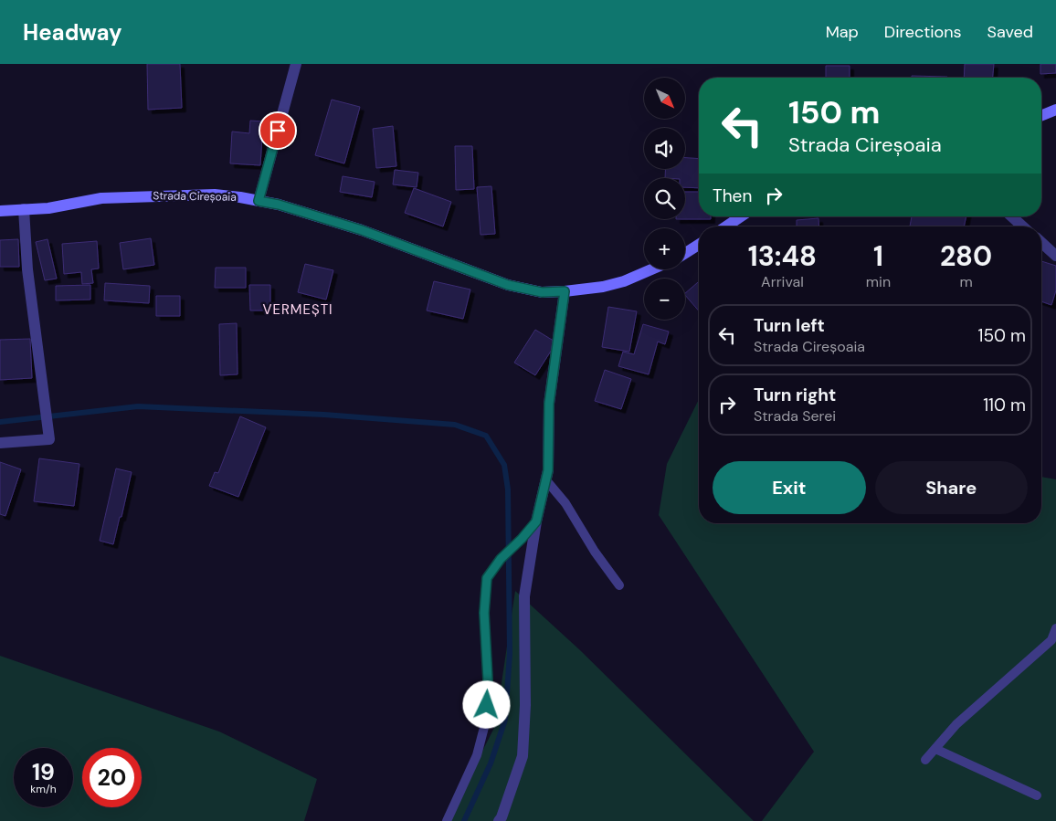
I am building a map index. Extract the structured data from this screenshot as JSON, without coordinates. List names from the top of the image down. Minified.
{"streets":{"street":["Strada Cireșoaia"]},"districts":["VERMEȘTI"],"north":"bottom right","page":{"header":"Headway","nav":["Map","Directions","Saved"],"map_buttons":["+","−"],"turn":["150 m","Strada Cireșoaia"],"then":"Then","eta":["13:48","Arrival","1","min","280","m"],"list":[{"name":"Turn left","note":"Strada Cireșoaia","value":"150 m"},{"name":"Turn right","note":"Strada Serei","value":"110 m"}],"buttons":["Exit","Share"],"speed":"19 km/h","limit":"20"}}
